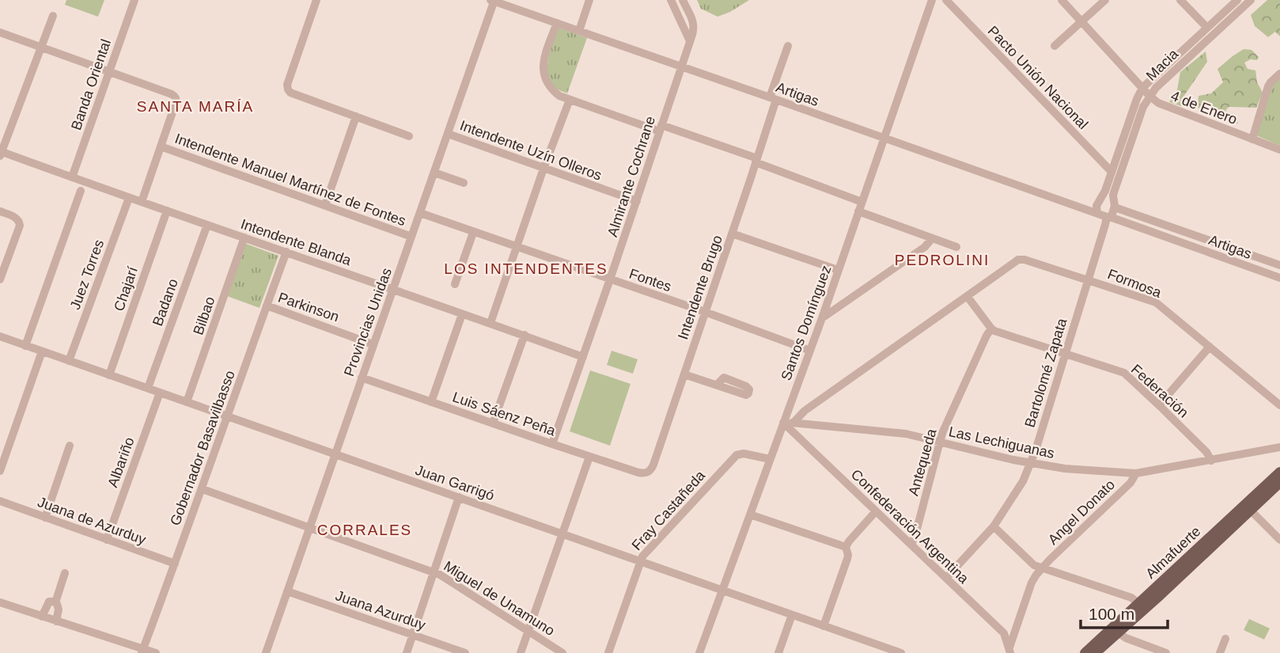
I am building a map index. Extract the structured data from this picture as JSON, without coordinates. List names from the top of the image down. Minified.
{"streets":{"main road":["Almafuerte"],"street":["Macia","Pacto Unión Nacional","Banda Oriental","Artigas","4 de Enero","Intendente Uzín Olleros","Almirante Cochrane","Intendente Manuel Martínez de Fontes","Intendente Blanda","Juez Torres","Fontes","Formosa","Intendente Brugo","Chajarí","Badano","Parkinson","Bilbao","Provincias Unidas","Santos Domínguez","Bartolomé Zapata","Federación","Luis Sáenz Peña","Las Lechiguanas","Gobernador Basavilbasso","Albariño","Antequeda","Juan Garrigó","Fray Castañeda","Angel Donato","Juana de Azurduy","Confederación Argentina","Miguel de Unamuno","Juana Azurduy"]},"crossings":[["Macia","Pacto Unión Nacional"],["Macia","Artigas"],["Macia","4 de Enero"],["Macia","Bartolomé Zapata"],["Banda Oriental","Intendente Blanda"],["Artigas","Almirante Cochrane"],["Artigas","Intendente Brugo"],["Artigas","Provincias Unidas"],["Artigas","Santos Domínguez"],["Artigas","Bartolomé Zapata"],["Intendente Uzín Olleros","Almirante Cochrane"],["Intendente Uzín Olleros","Provincias Unidas"],["Almirante Cochrane","Intendente Blanda"],["Almirante Cochrane","Fontes"],["Almirante Cochrane","Luis Sáenz Peña"],["Intendente Manuel Martínez de Fontes","Provincias Unidas"],["Intendente Blanda","Juez Torres"],["Intendente Blanda","Chajarí"],["Intendente Blanda","Badano"],["Intendente Blanda","Bilbao"],["Intendente Blanda","Provincias Unidas"],["Intendente Blanda","Gobernador Basavilbasso"],["Juez Torres","Juan Garrigó"],["Fontes","Intendente Brugo"],["Fontes","Provincias Unidas"],["Fontes","Santos Domínguez"],["Formosa","Bartolomé Zapata"],["Intendente Brugo","Luis Sáenz Peña"],["Chajarí","Juan Garrigó"],["Badano","Juan Garrigó"],["Parkinson","Provincias Unidas"],["Parkinson","Gobernador Basavilbasso"],["Bilbao","Juan Garrigó"],["Provincias Unidas","Luis Sáenz Peña"],["Provincias Unidas","Juan Garrigó"],["Provincias Unidas","Miguel de Unamuno"],["Provincias Unidas","Juana Azurduy"],["Santos Domínguez","Las Lechiguanas"],["Santos Domínguez","Juan Garrigó"],["Santos Domínguez","Fray Castañeda"],["Santos Domínguez","Confederación Argentina"],["Bartolomé Zapata","Federación"],["Bartolomé Zapata","Las Lechiguanas"],["Bartolomé Zapata","Confederación Argentina"],["Federación","Las Lechiguanas"],["Federación","Antequeda"],["Las Lechiguanas","Antequeda"],["Las Lechiguanas","Angel Donato"],["Las Lechiguanas","Confederación Argentina"],["Gobernador Basavilbasso","Juan Garrigó"],["Gobernador Basavilbasso","Juana de Azurduy"],["Gobernador Basavilbasso","Miguel de Unamuno"],["Albariño","Juan Garrigó"],["Albariño","Juana de Azurduy"],["Antequeda","Confederación Argentina"],["Juan Garrigó","Fray Castañeda"],["Angel Donato","Confederación Argentina"]],"districts":["SANTA MARÍA","PEDROLINI","LOS INTENDENTES","CORRALES"],"scale_bar":"100 m"}
